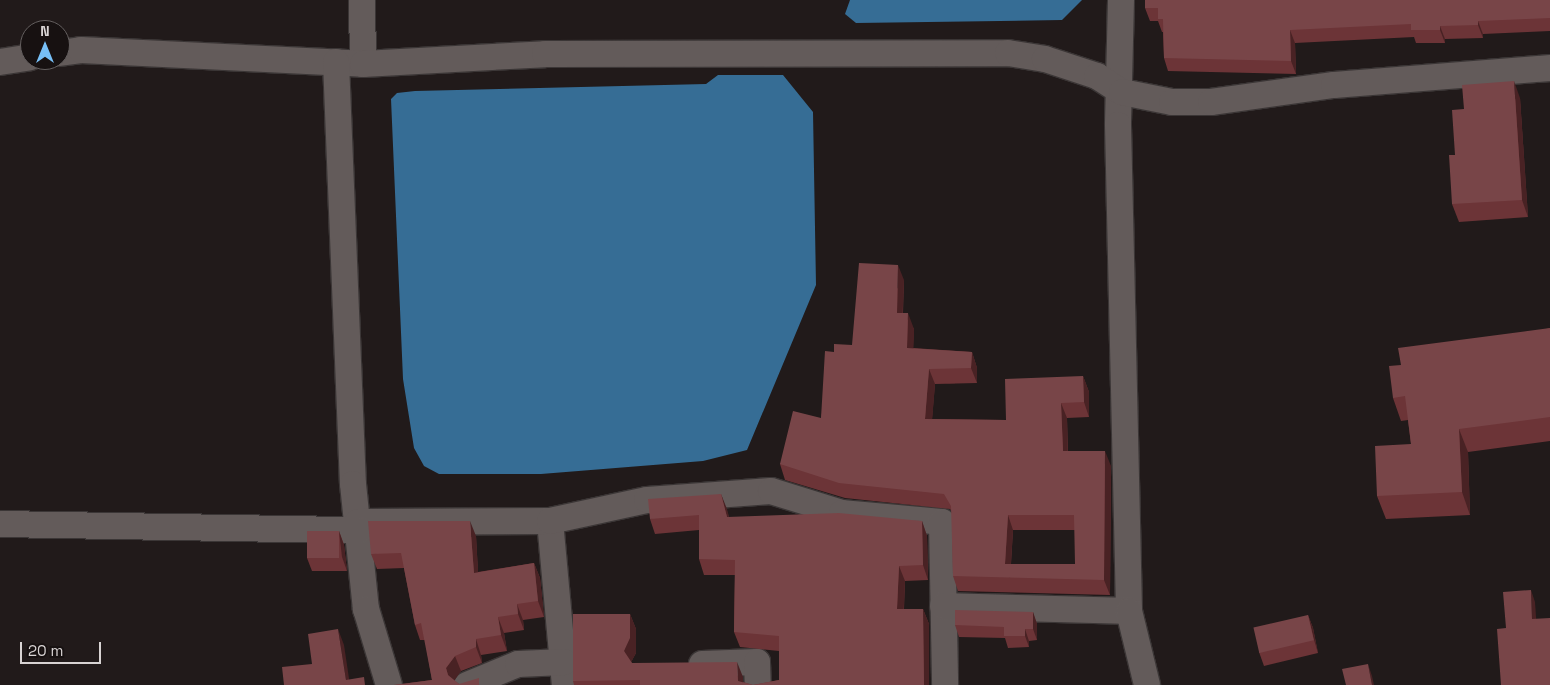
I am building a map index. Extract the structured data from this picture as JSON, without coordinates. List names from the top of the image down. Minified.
{"scale_bar":"20 m","north":"top"}
